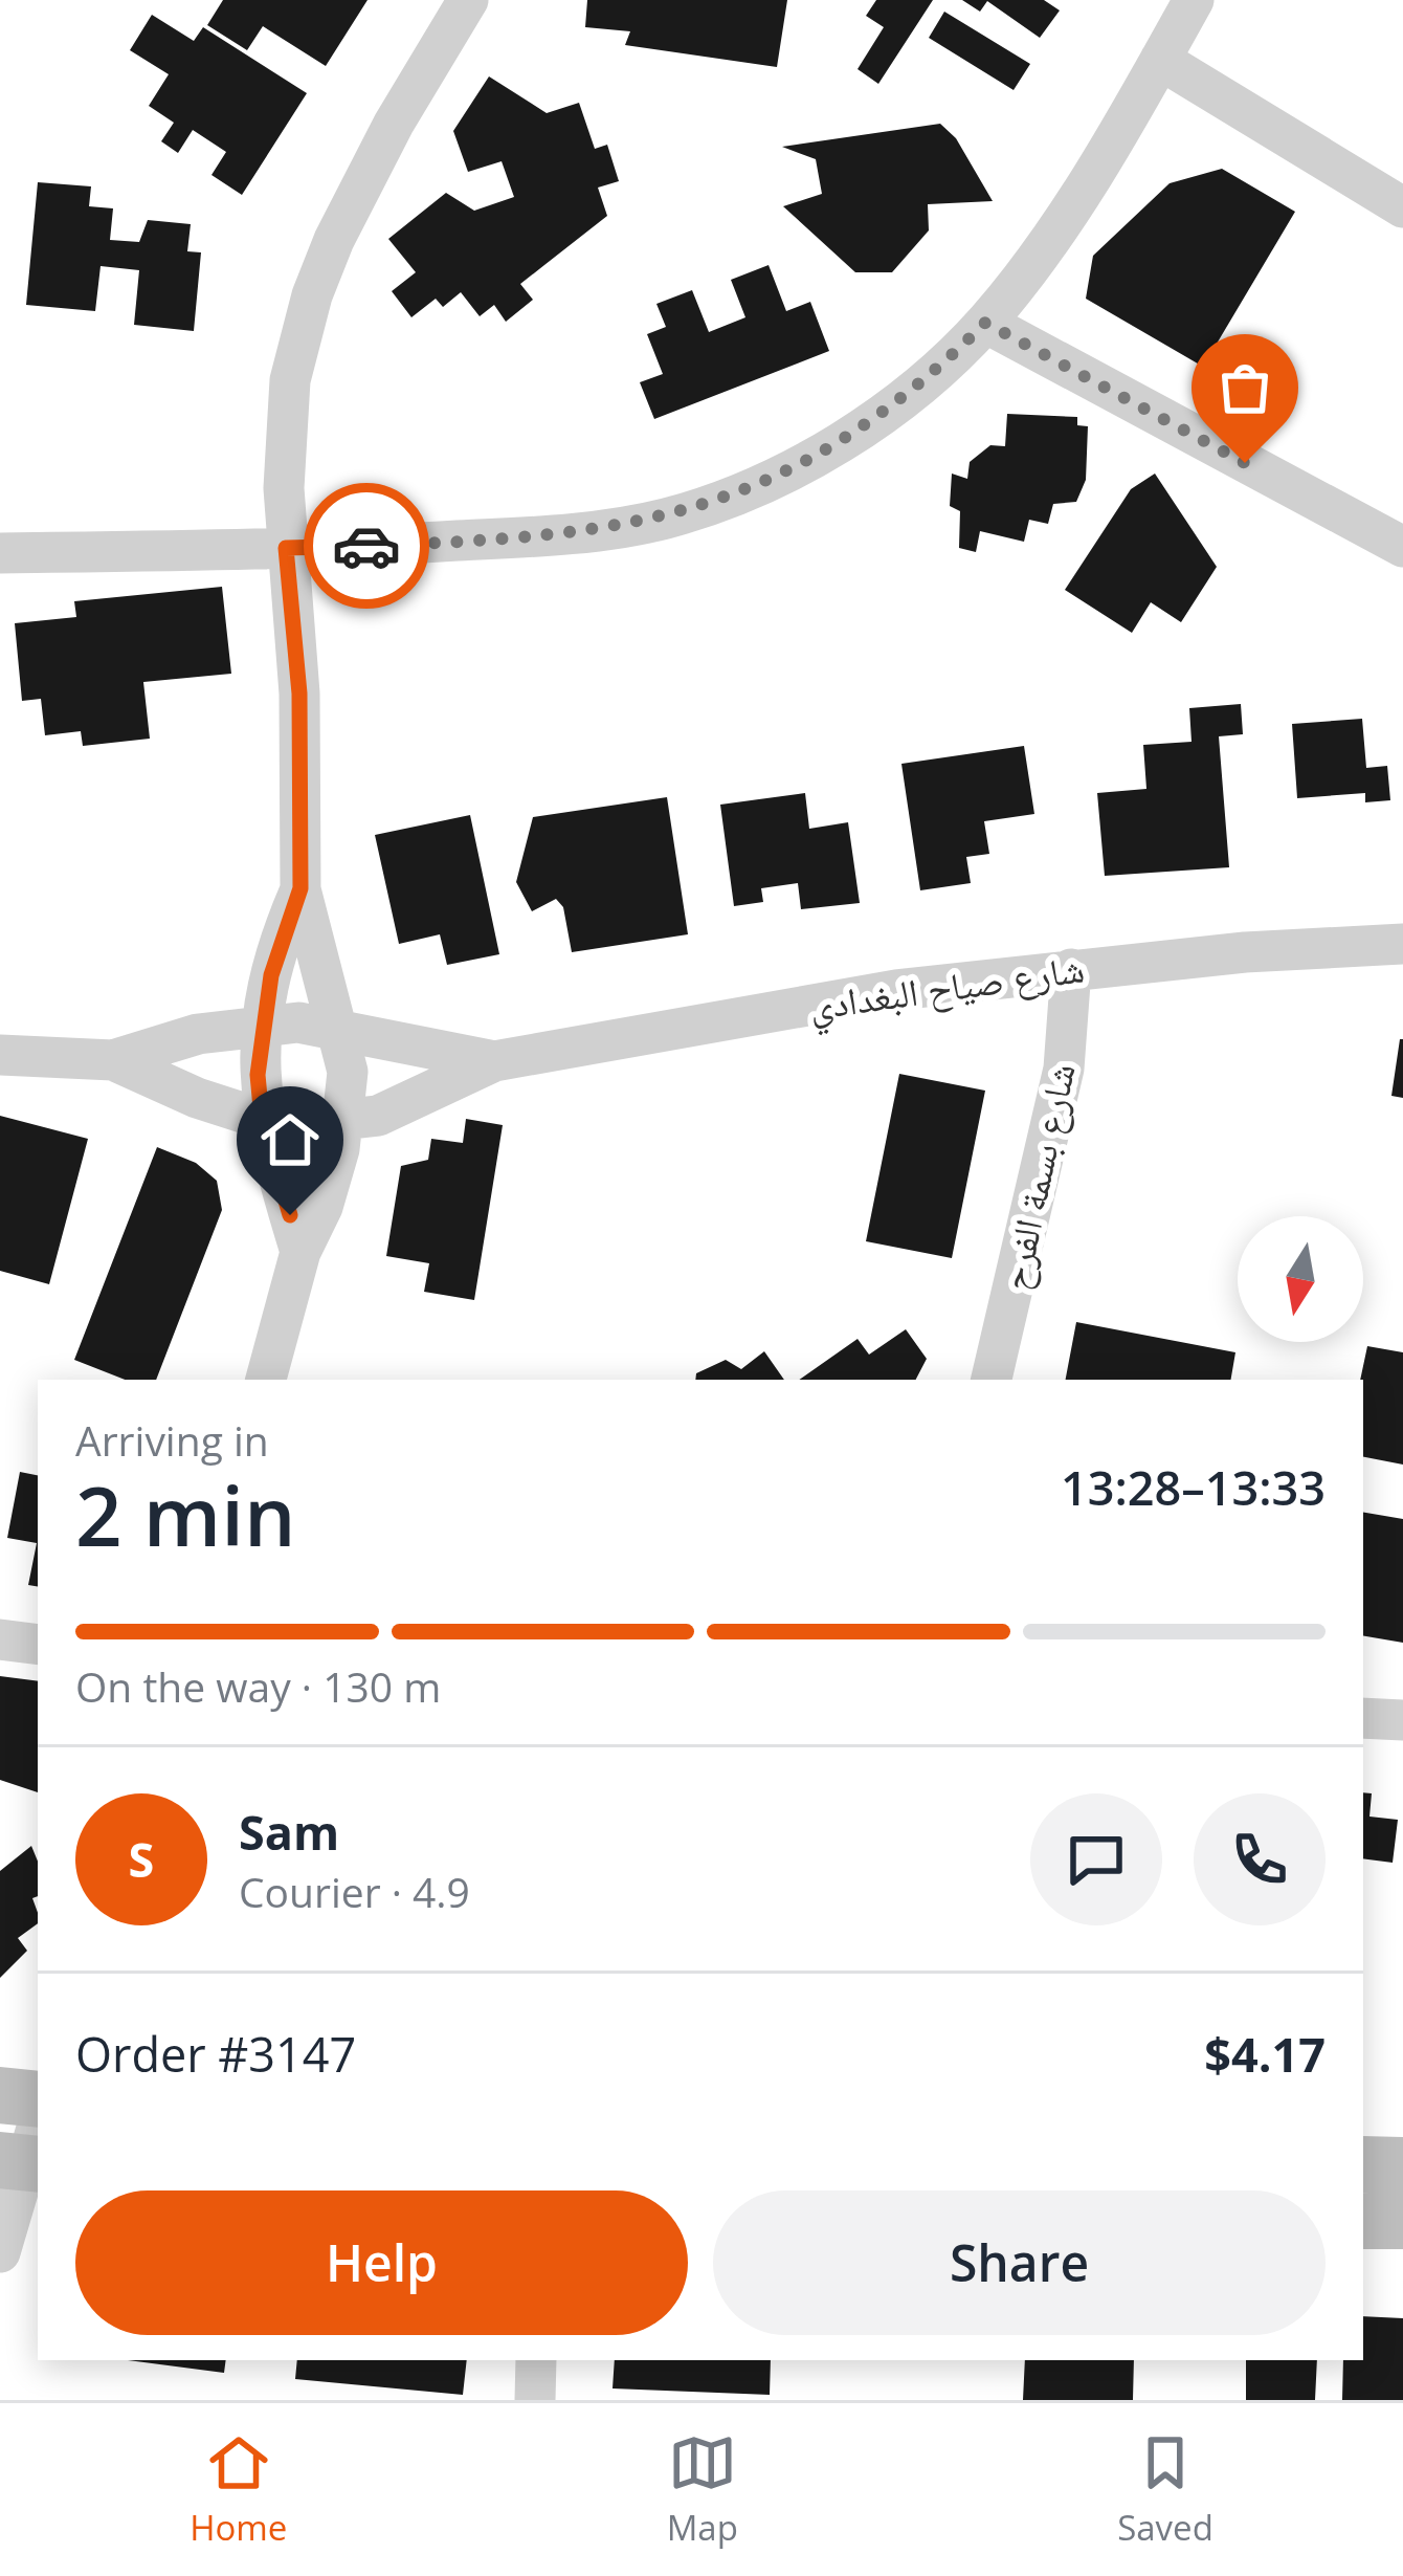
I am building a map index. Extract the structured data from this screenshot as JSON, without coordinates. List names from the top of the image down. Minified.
{"streets":{"street":["شارع صياح البغدادي","شارع بسمة الفرح"]},"crossings":[["شارع صياح البغدادي","شارع بسمة الفرح"]],"north":"bottom","page":{"heading":["2 min","Arriving in","13:28–13:33"],"panel":["Sam","Courier · 4.9","Order #3147","$4.17"],"bar":"On the way · 130 m","round":"S","buttons":["Help","Share"],"tabs":["Home","Map","Saved"]}}
